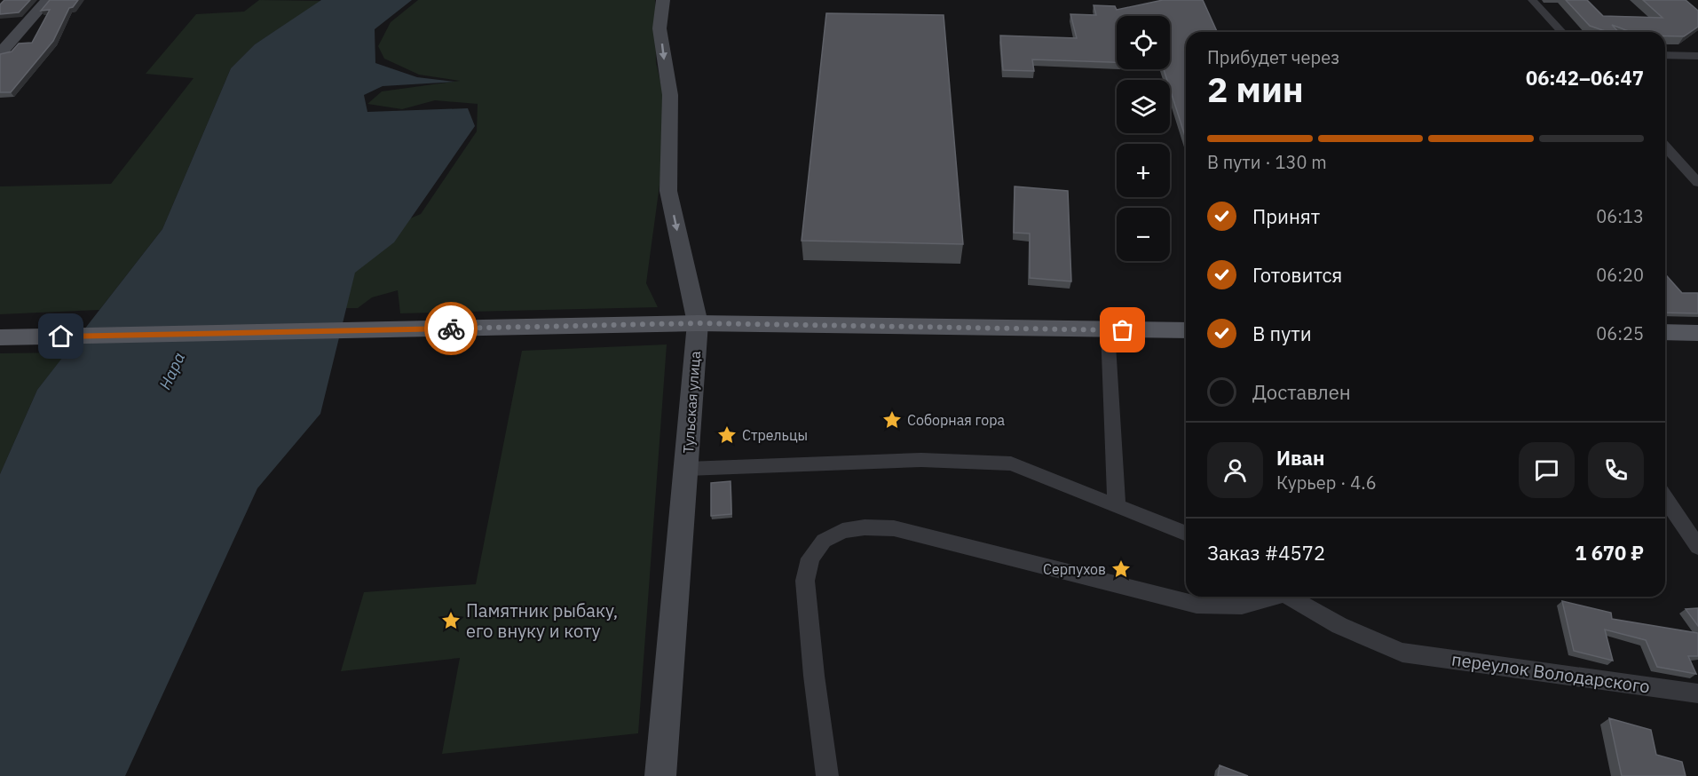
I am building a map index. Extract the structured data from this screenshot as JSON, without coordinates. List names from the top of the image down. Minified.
{"streets":{"street":["Тульская улица","переулок Володарского"]},"one_way":["Тульская улица"],"water":["Нара"],"places":{"place":["Соборная гора","Стрельцы","Серпухов","Памятник рыбаку, его внуку и коту"]},"page":{"map_buttons":["+","−"],"heading":["2 мин","Прибудет через","06:42–06:47"],"panel":["Иван","Курьер · 4.6","Заказ #4572","1 670 ₽"],"bar":"В пути · 130 m","list":[["Принят","06:13"],["Готовится","06:20"],["В пути","06:25"],"Доставлен"]}}
